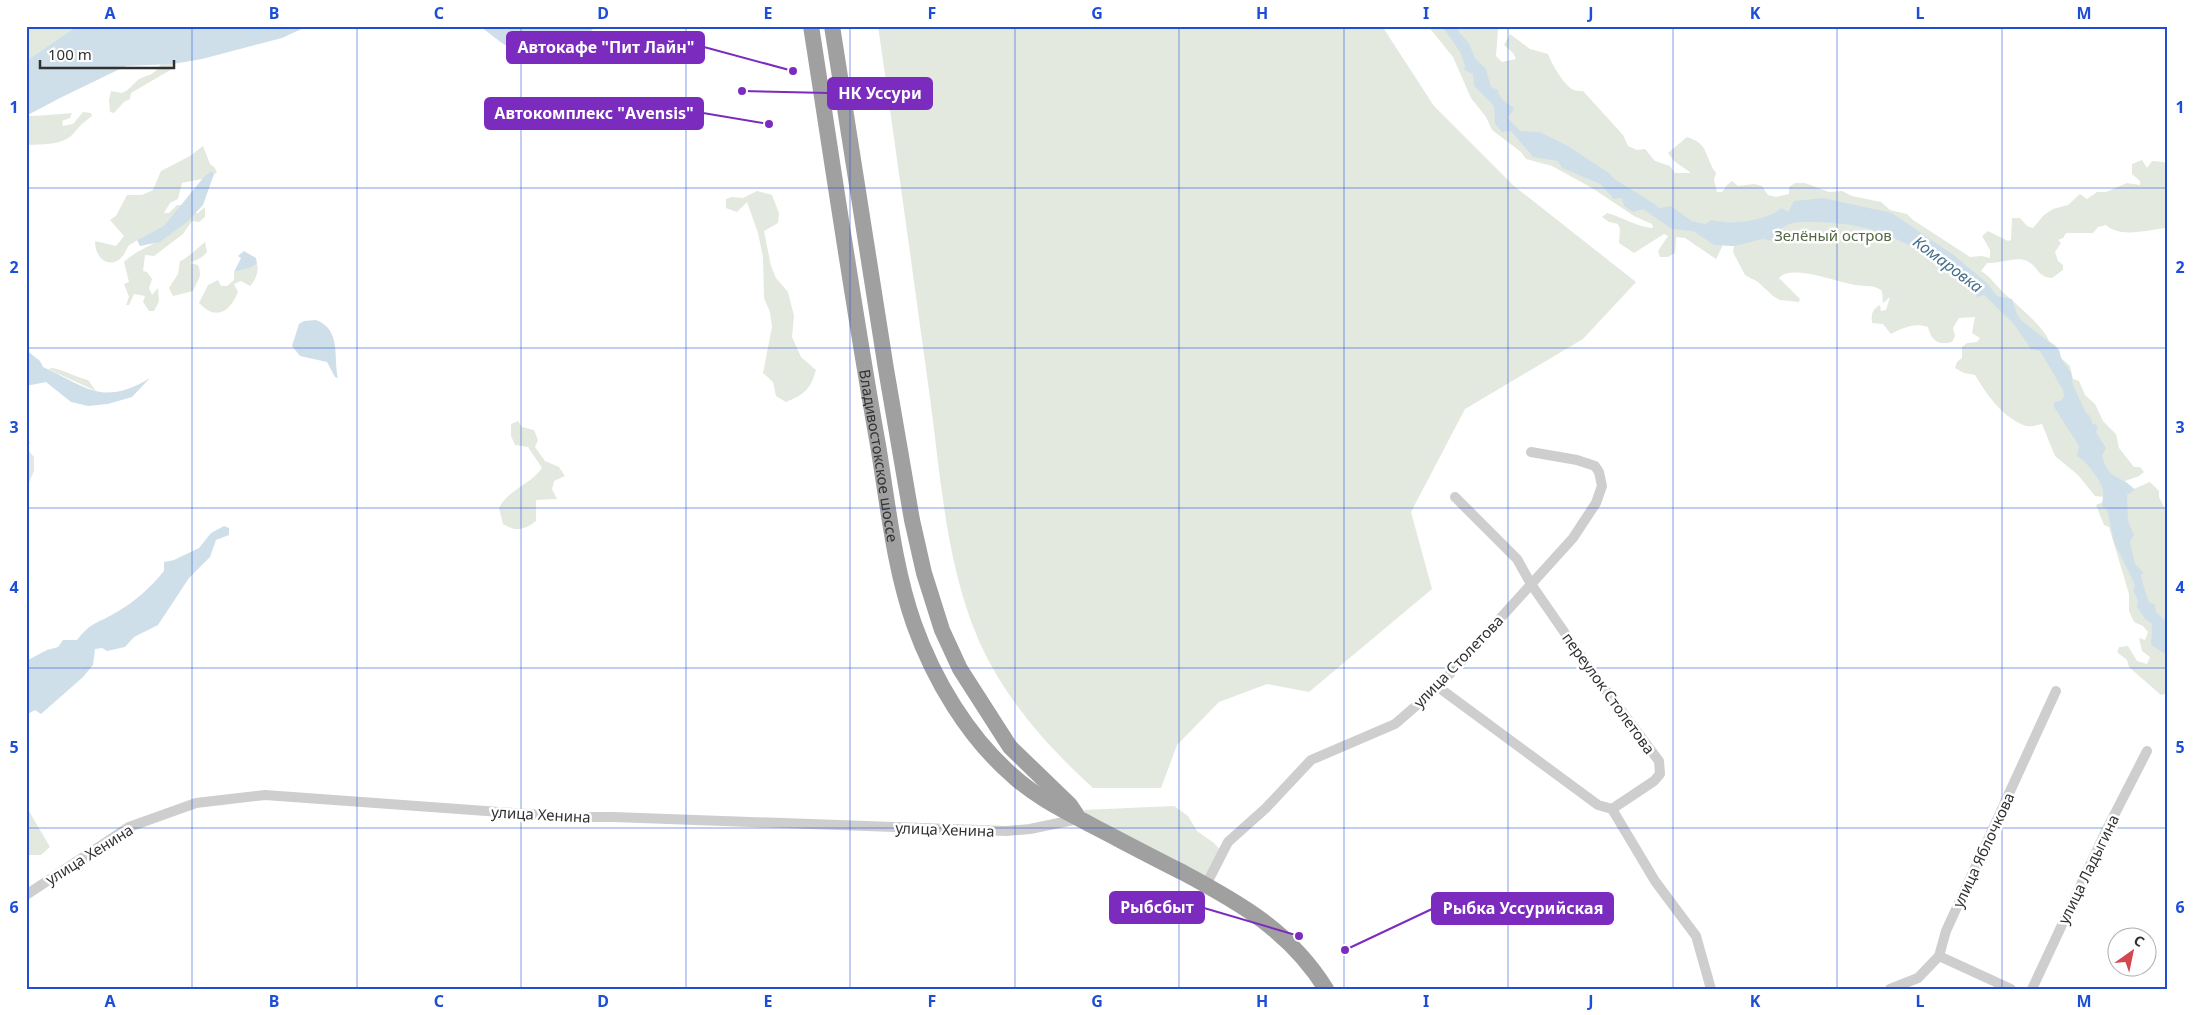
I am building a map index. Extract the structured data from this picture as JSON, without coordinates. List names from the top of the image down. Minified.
{"streets":{"highway":["Владивостокское шоссе"],"street":["улица Столетова","переулок Столетова","улица Хенина","улица Яблочкова","улица Ладыгина"]},"crossings":[["Владивостокское шоссе","улица Столетова"],["Владивостокское шоссе","улица Хенина"],["улица Столетова","переулок Столетова"]],"water":["Комаровка"],"parks":["Зелёный остров"],"places":["Автокафе \"Пит Лайн\"","НК Уссури","Автокомплекс \"Avensis\"","Рыбсбыт","Рыбка Уссурийская"],"scale_bar":"100 m","north":"top right","grid":{"columns":["A","B","C","D","E","F","G","H","I","J","K","L","M"],"rows":["1","2","3","4","5","6"]}}
